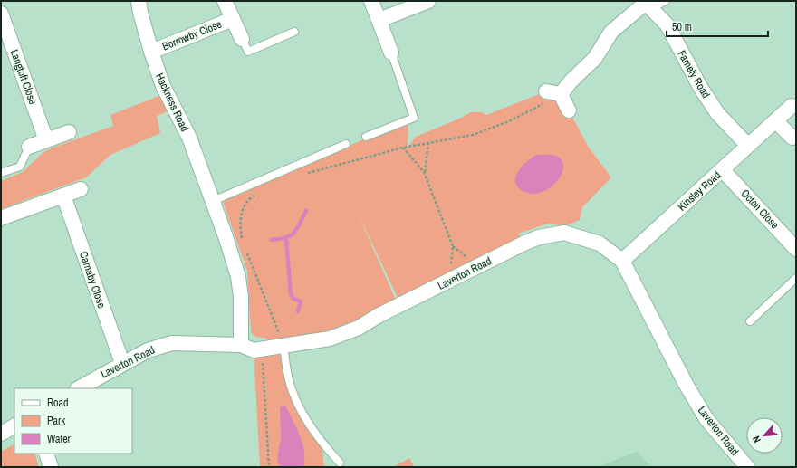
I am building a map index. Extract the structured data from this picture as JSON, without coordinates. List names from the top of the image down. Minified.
{"streets":{"street":["Borrowby Close","Farnely Road","Langtoft Close","Hackness Road","Kinsley Road","Octon Close","Laverton Road","Carnaby Close"]},"crossings":[["Borrowby Close","Hackness Road"],["Farnely Road","Kinsley Road"],["Hackness Road","Laverton Road"],["Kinsley Road","Octon Close"],["Kinsley Road","Laverton Road"],["Laverton Road","Carnaby Close"]],"legend":["Road","Park","Water"],"scale_bar":"50 m","north":"bottom left"}
